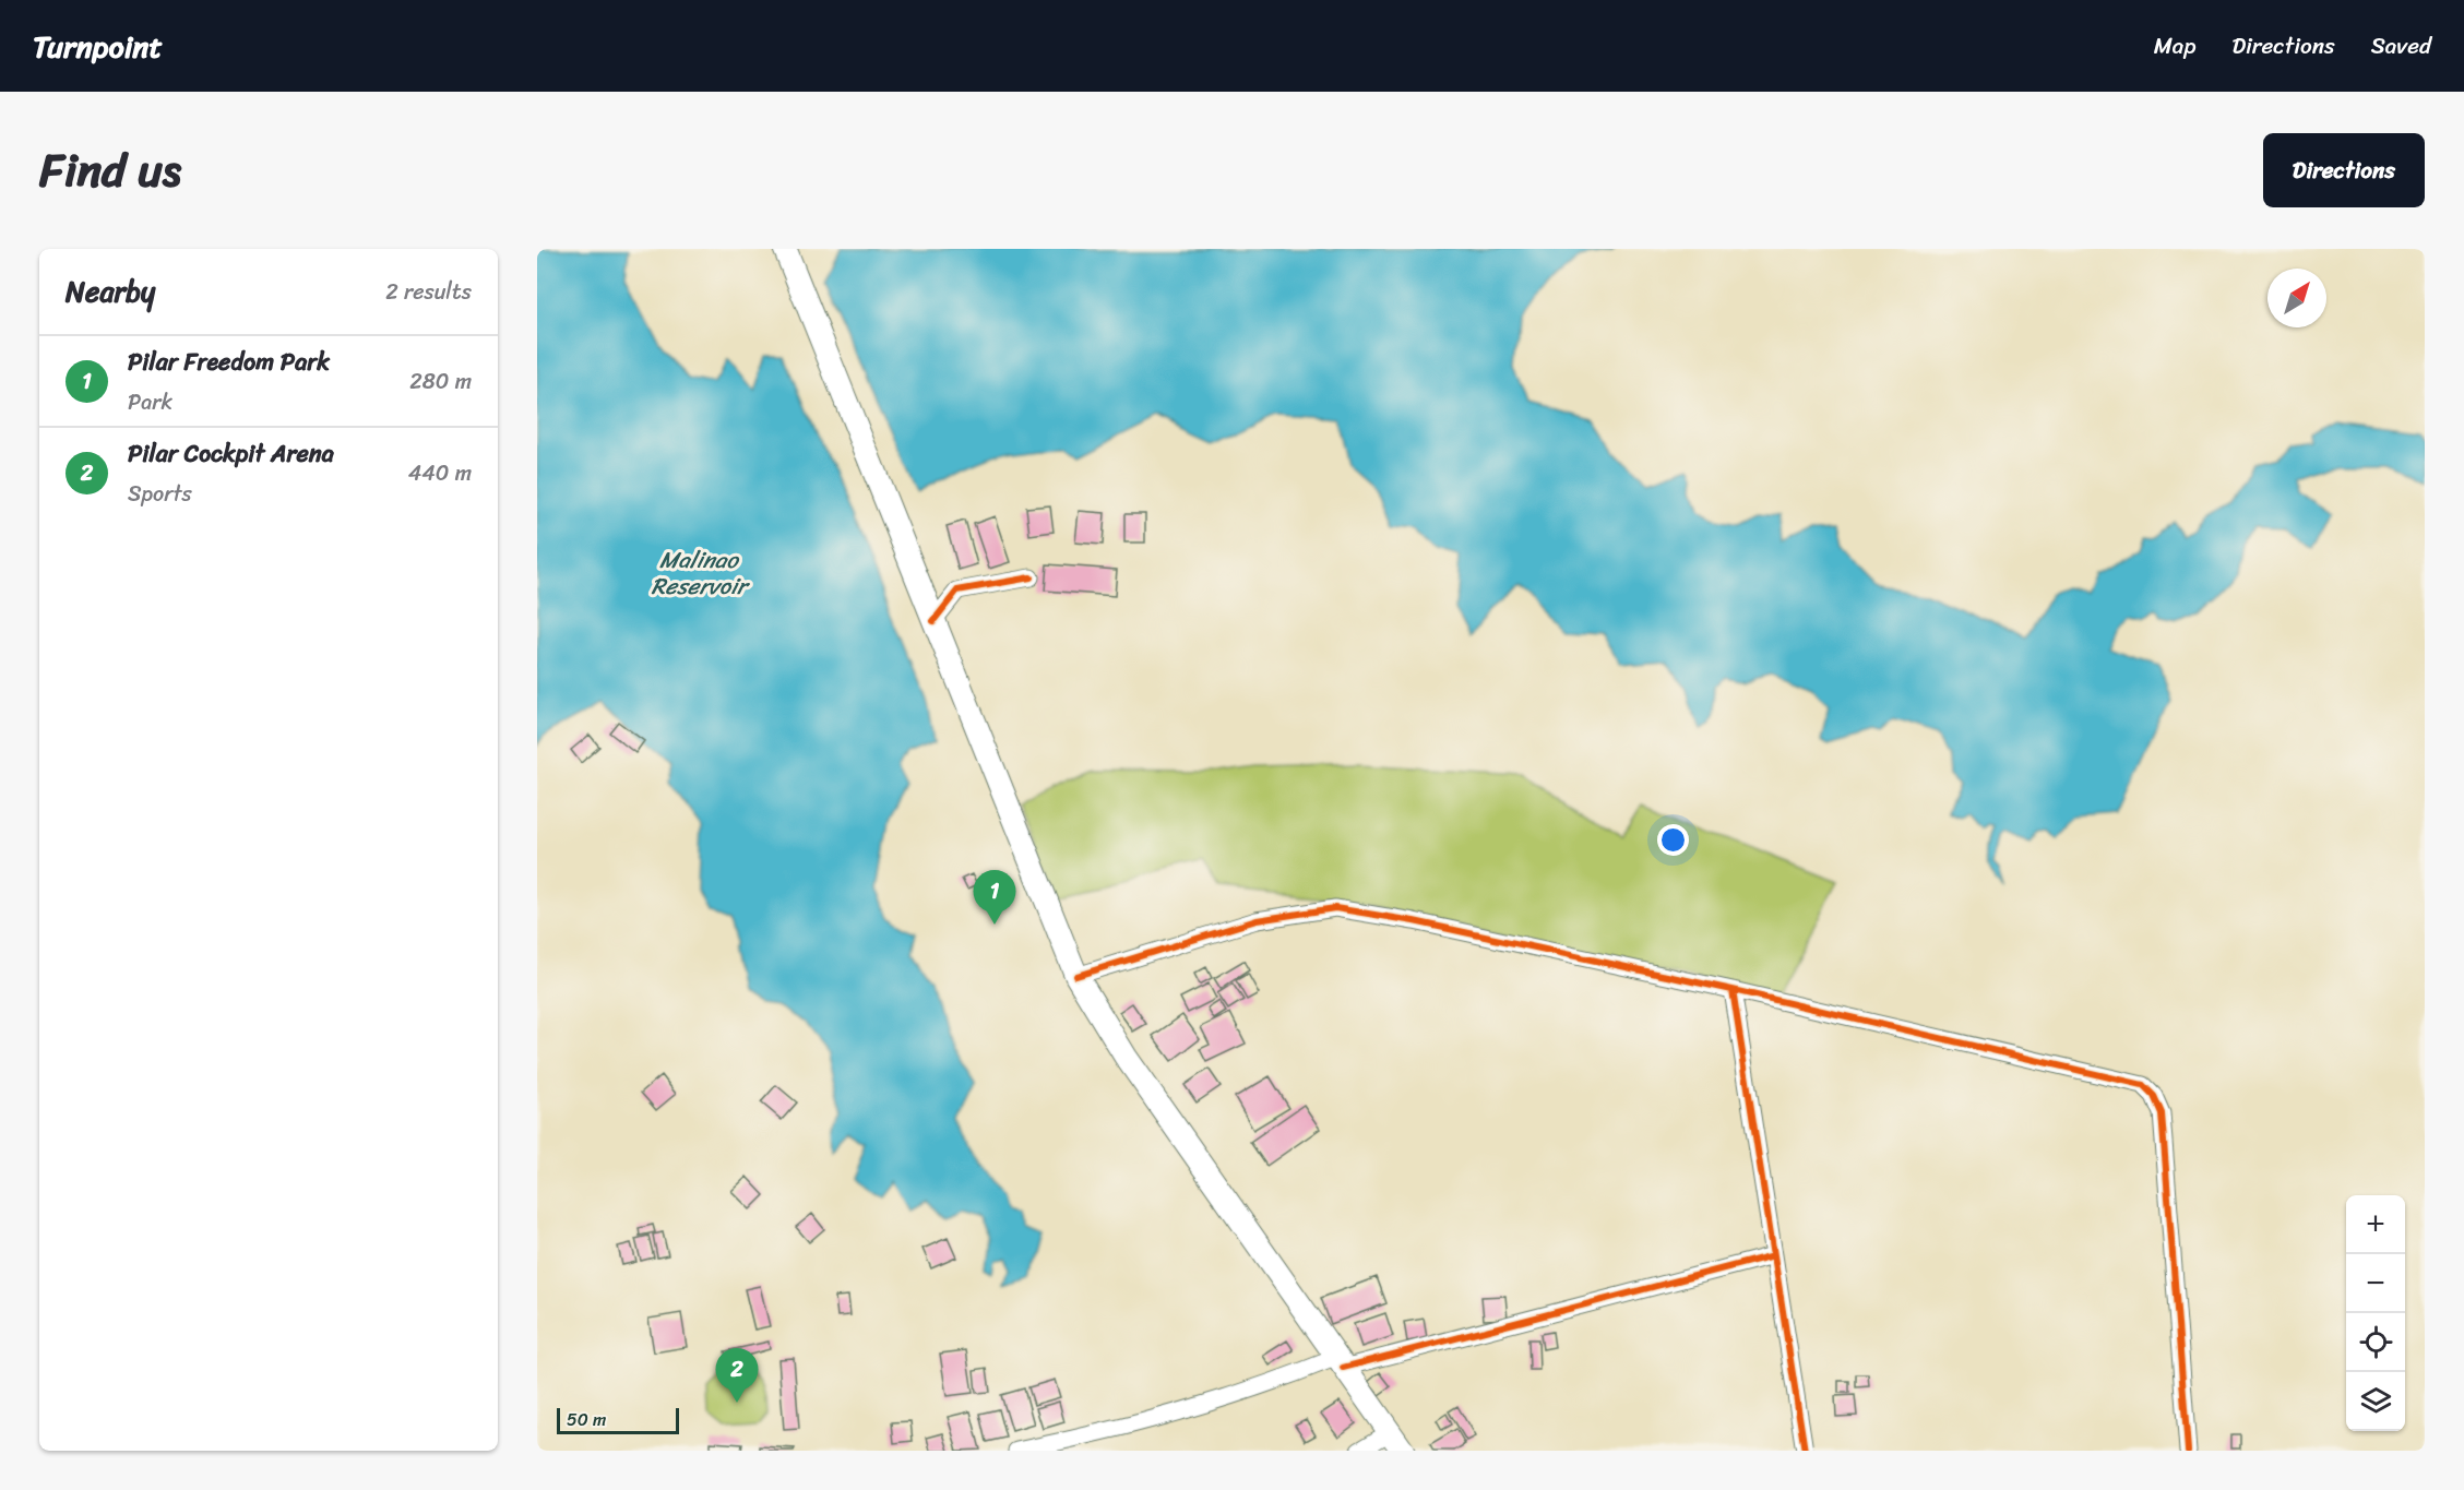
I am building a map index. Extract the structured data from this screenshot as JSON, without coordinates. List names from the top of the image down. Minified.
{"water":["Malinao Reservoir"],"scale_bar":"50 m","north":"top right","page":{"header":"Turnpoint","nav":["Map","Directions","Saved"],"title":"Find us","buttons":"Directions","heading":["Nearby","2 results"],"list":[{"mark":"1","name":"Pilar Freedom Park","note":"Park","value":"280 m"},{"mark":"2","name":"Pilar Cockpit Arena","note":"Sports","value":"440 m"}],"pins":["1","2"],"map_buttons":["+","−"],"scale":"50 m"}}
